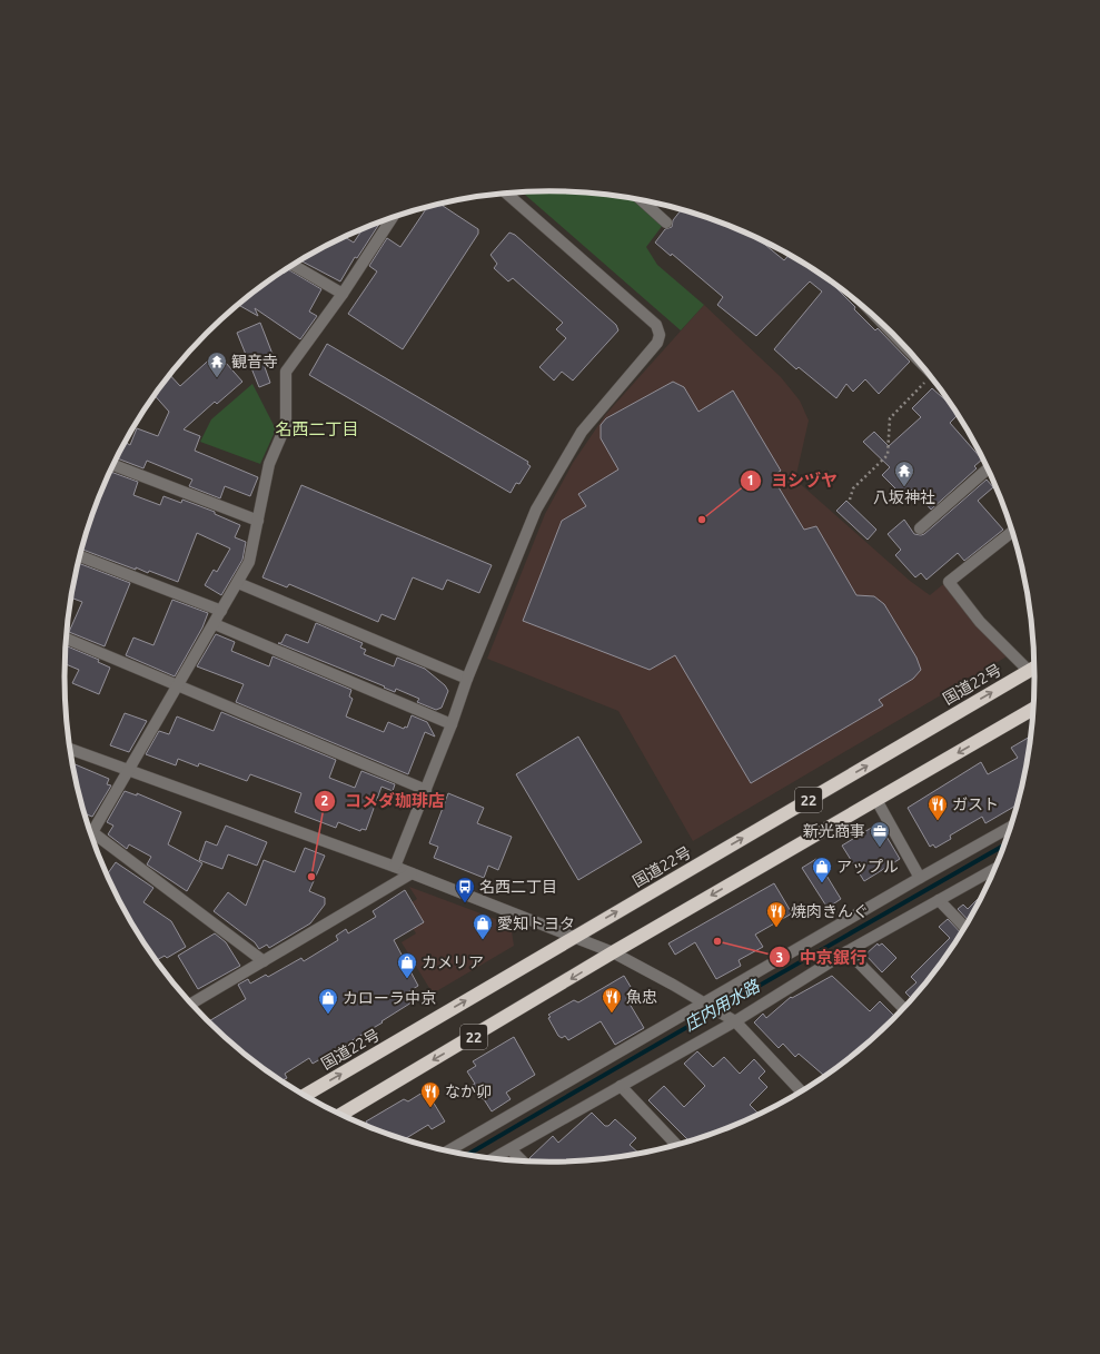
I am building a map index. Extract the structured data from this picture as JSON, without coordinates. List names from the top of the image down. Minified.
{"streets":{"highway":["国道22号","22"]},"districts":["名西二丁目"],"water":["庄内用水路"],"places":{"temple":["観音寺","八坂神社"],"other":["ヨシヅヤ","コメダ珈琲店","中京銀行"],"restaurant":["ガスト","焼肉きんぐ","魚忠","なか卯"],"office":["新光商事"],"shop":["アップル","愛知トヨタ","カメリア","カローラ中京"],"bus stop":["名西二丁目"]}}
